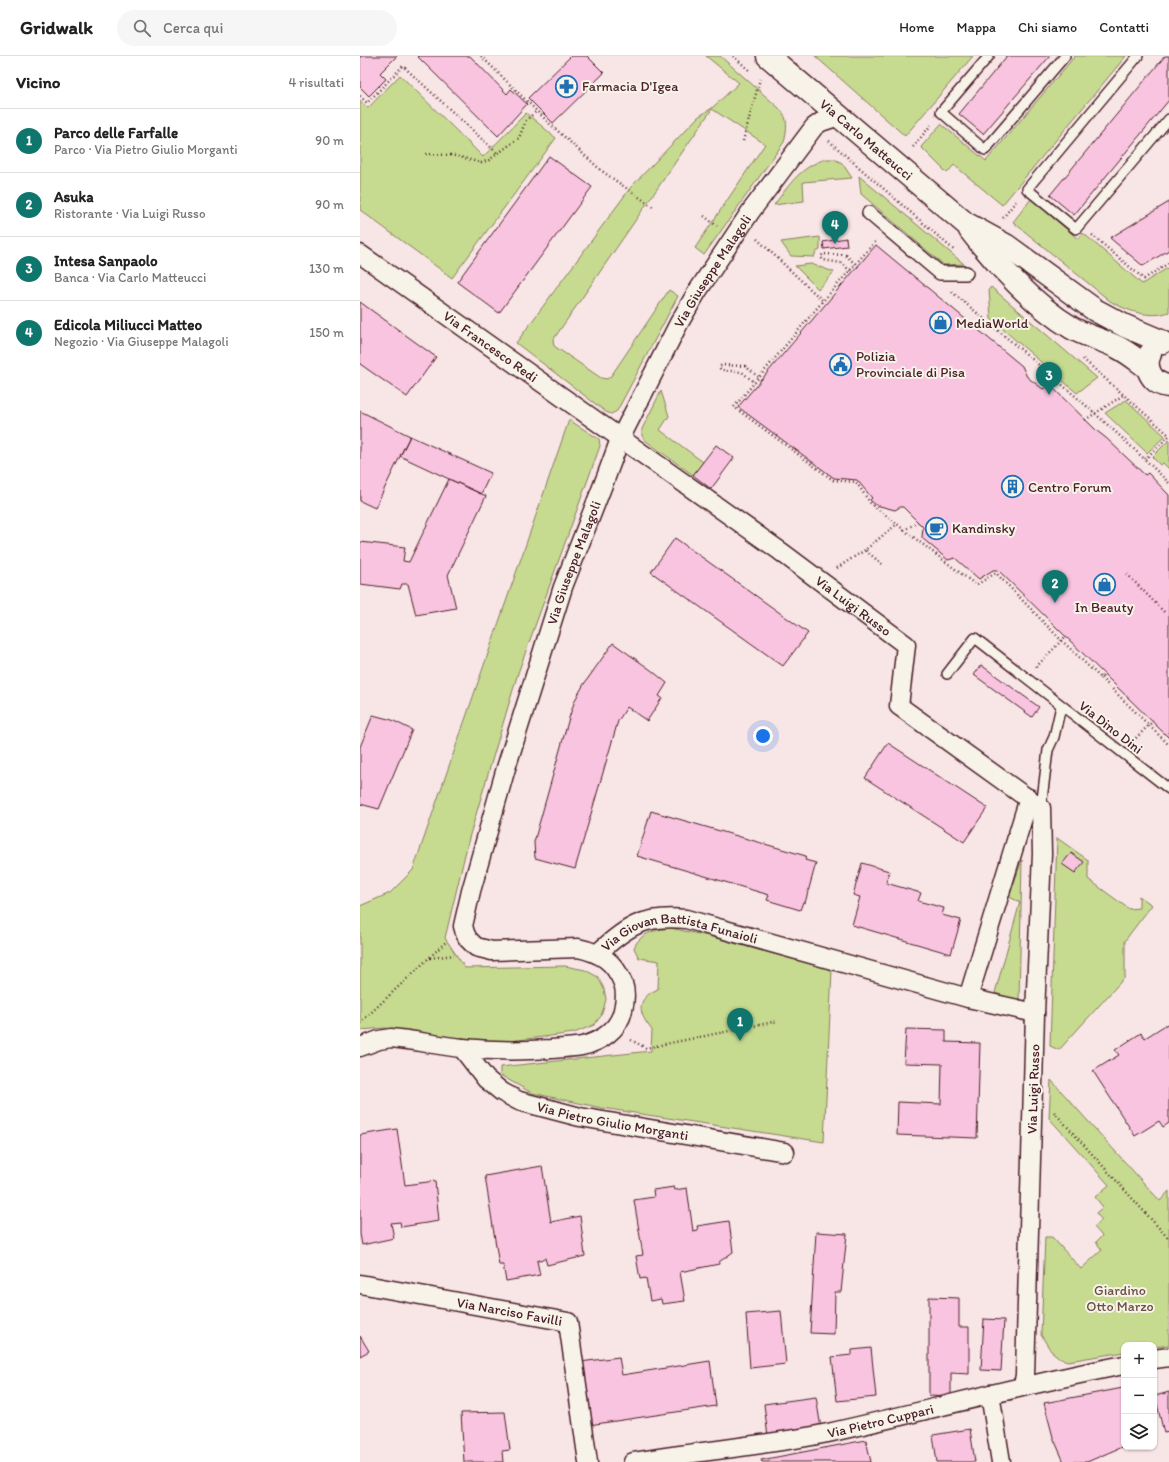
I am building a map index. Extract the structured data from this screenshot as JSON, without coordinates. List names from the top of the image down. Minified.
{"streets":{"main road":["Via Carlo Matteucci"],"street":["Via Giuseppe Malagoli","Via Francesco Redi","Via Luigi Russo","Via Giovan Battista Funaioli","Via Pietro Giulio Morganti","Via Narciso Favilli","Via Pietro Cuppari"],"lane":["Via Dino Dini"]},"crossings":[["Via Carlo Matteucci","Via Giuseppe Malagoli"],["Via Giuseppe Malagoli","Via Francesco Redi"],["Via Giuseppe Malagoli","Via Luigi Russo"],["Via Francesco Redi","Via Luigi Russo"],["Via Luigi Russo","Via Dino Dini"],["Via Luigi Russo","Via Giovan Battista Funaioli"],["Via Luigi Russo","Via Pietro Cuppari"],["Via Giovan Battista Funaioli","Via Pietro Giulio Morganti"]],"parks":["Giardino Otto Marzo"],"places":{"pharmacy":["Farmacia D'Igea"],"shop":["MediaWorld","In Beauty"],"public building":["Polizia Provinciale di Pisa"],"building":["Centro Forum"],"cafe":["Kandinsky"]},"page":{"header":"Gridwalk","search":"Cerca qui","nav":["Home","Mappa","Chi siamo","Contatti"],"heading":["Vicino","4 risultati"],"list":[{"mark":"1","name":"Parco delle Farfalle","note":"Parco · Via Pietro Giulio Morganti","value":"90 m"},{"mark":"2","name":"Asuka","note":"Ristorante · Via Luigi Russo","value":"90 m"},{"mark":"3","name":"Intesa Sanpaolo","note":"Banca · Via Carlo Matteucci","value":"130 m"},{"mark":"4","name":"Edicola Miliucci Matteo","note":"Negozio · Via Giuseppe Malagoli","value":"150 m"}],"pins":["4","3","2","1"],"map_buttons":["+","−"]}}
